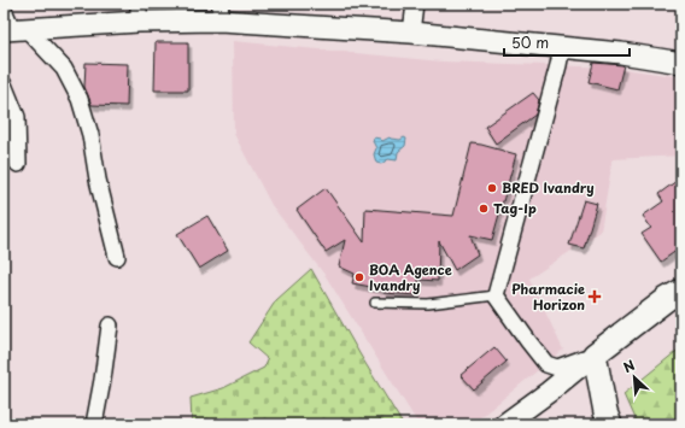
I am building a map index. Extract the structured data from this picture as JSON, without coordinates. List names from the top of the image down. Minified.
{"places":{"other":["BRED Ivandry","Tag-Ip","BOA Agence Ivandry"],"health":["Pharmacie Horizon"]},"scale_bar":"50 m","north":"top left"}
